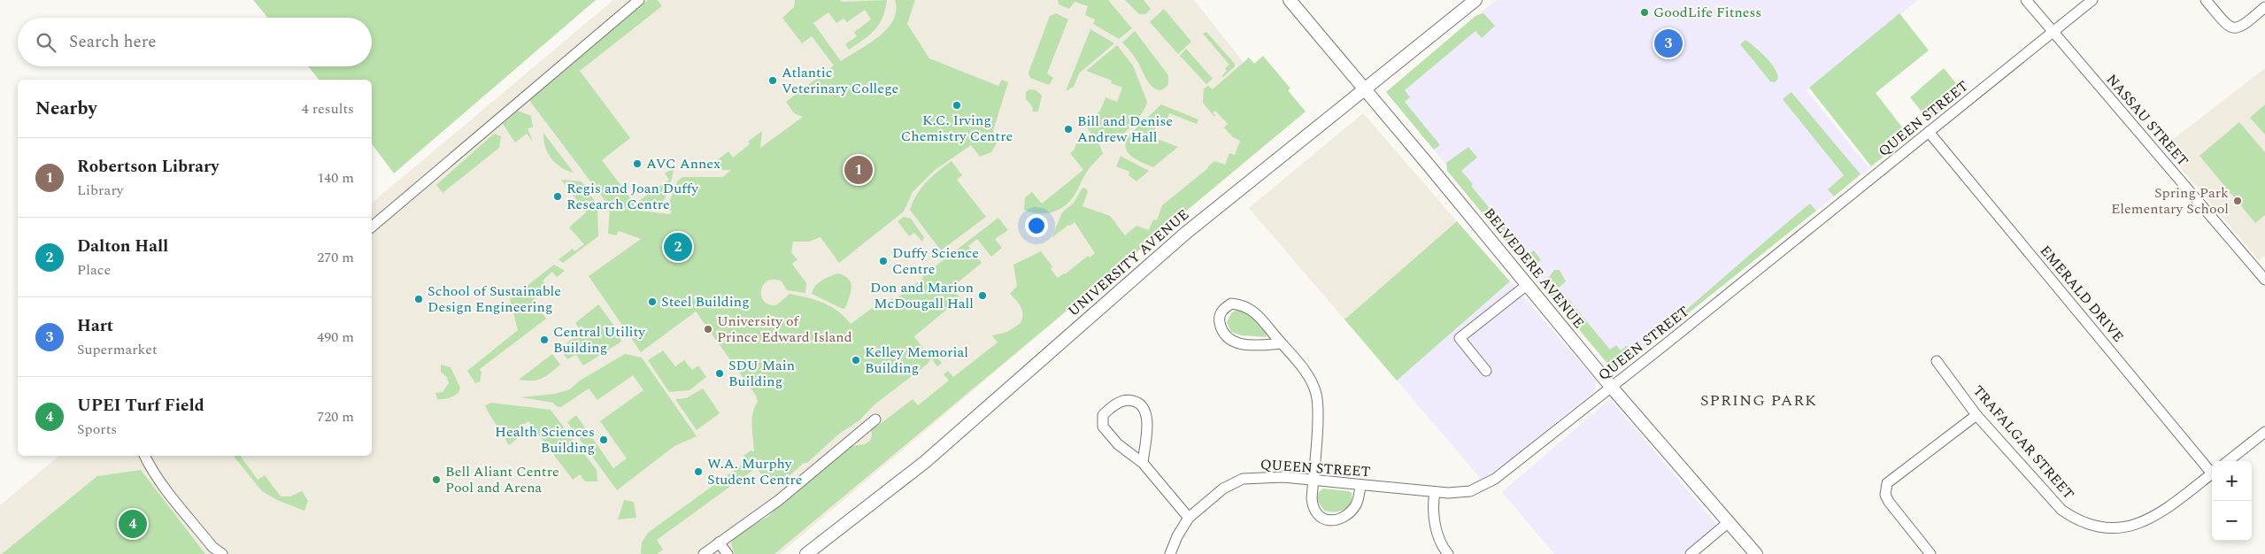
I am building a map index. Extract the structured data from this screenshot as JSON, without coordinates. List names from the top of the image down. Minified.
{"streets":{"main road":["UNIVERSITY AVENUE","BELVEDERE AVENUE"],"street":["QUEEN STREET","NASSAU STREET","EMERALD DRIVE","TRAFALGAR STREET"]},"crossings":[["QUEEN STREET","NASSAU STREET"],["QUEEN STREET","BELVEDERE AVENUE"],["QUEEN STREET","EMERALD DRIVE"],["UNIVERSITY AVENUE","BELVEDERE AVENUE"]],"districts":["SPRING PARK"],"places":["GoodLife Fitness","Atlantic Veterinary College","K.C. Irving Chemistry Centre","Bill and Denise Andrew Hall","AVC Annex","Regis and Joan Duffy Research Centre","Spring Park Elementary School","Duffy Science Centre","Don and Marion McDougall Hall","School of Sustainable Design Engineering","Steel Building","University of Prince Edward Island","Central Utility Building","Kelley Memorial Building","SDU Main Building","Health Sciences Building","W.A. Murphy Student Centre","Bell Aliant Centre Pool and Arena"],"page":{"search":"Search here","pins":["3","1","2","4"],"heading":["Nearby","4 results"],"list":[{"mark":"1","name":"Robertson Library","note":"Library","value":"140 m"},{"mark":"2","name":"Dalton Hall","note":"Place","value":"270 m"},{"mark":"3","name":"Hart","note":"Supermarket","value":"490 m"},{"mark":"4","name":"UPEI Turf Field","note":"Sports","value":"720 m"}],"map_buttons":["+","−"]}}
